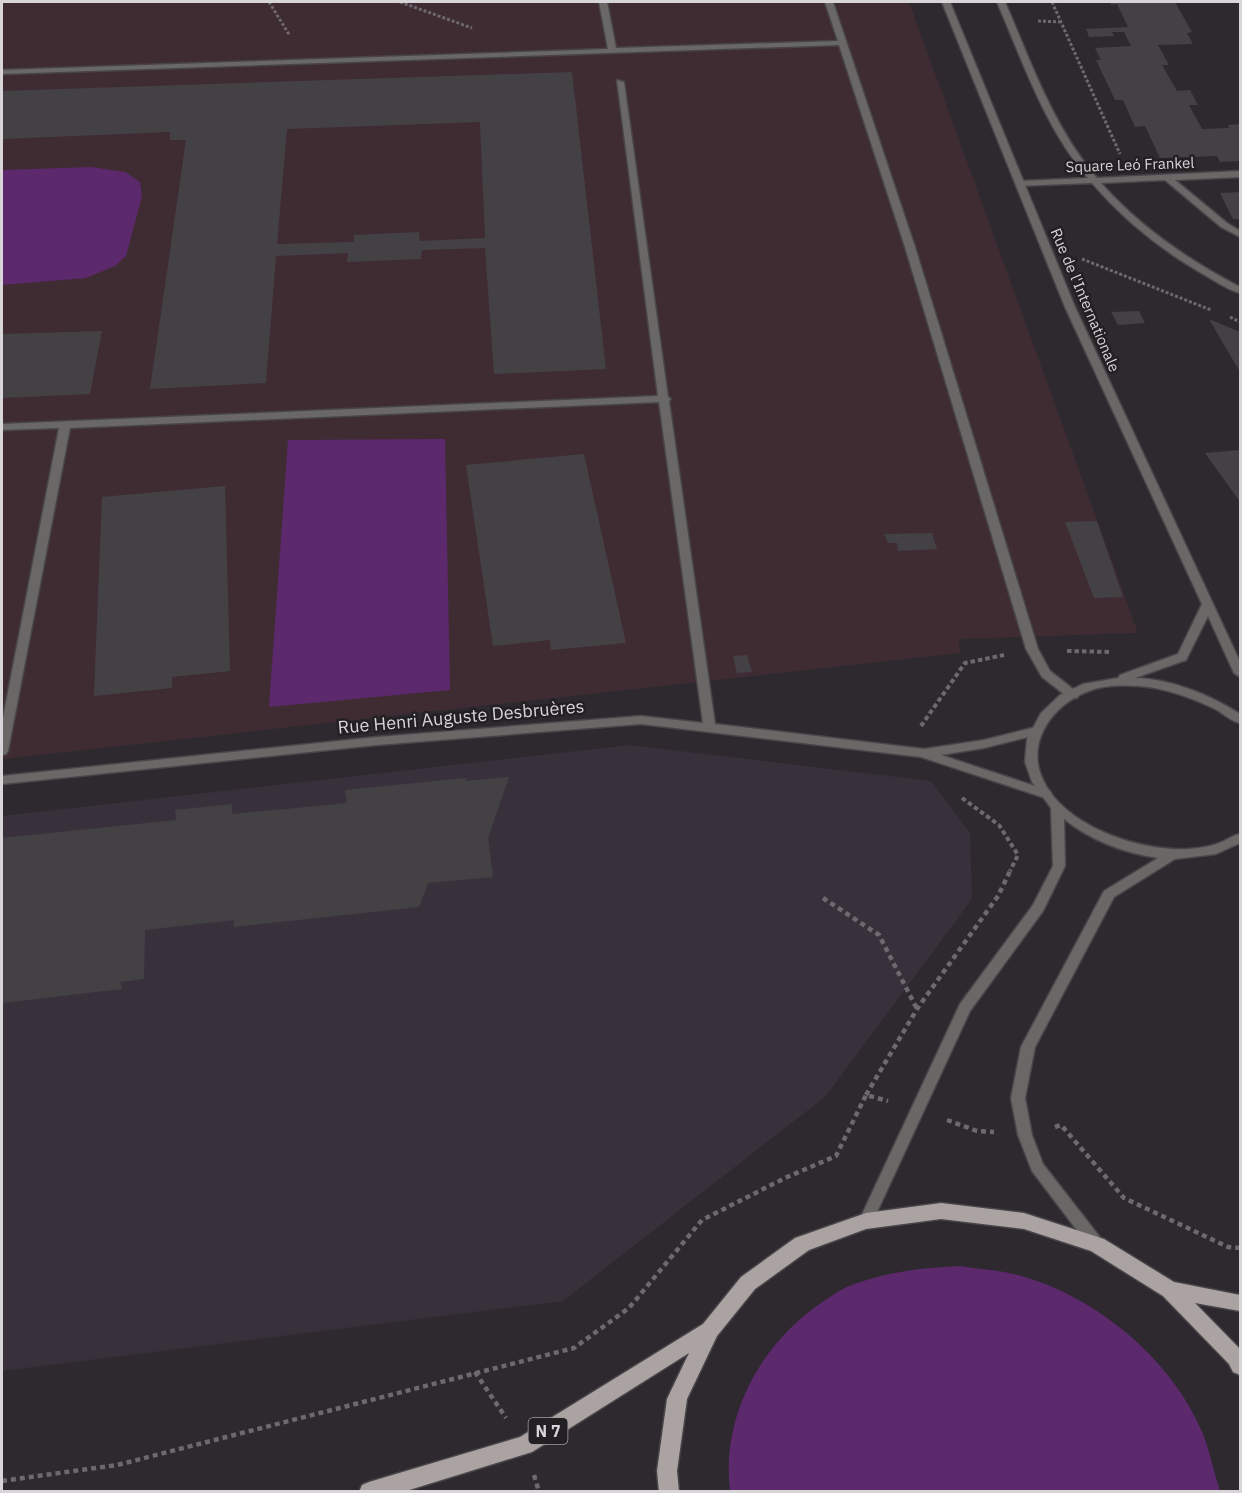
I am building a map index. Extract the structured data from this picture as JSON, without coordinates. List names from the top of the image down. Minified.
{"streets":{"main road":["N 7"],"street":["Square Leó Frankel","Rue de l'Internationale","Rue Henri Auguste Desbruères"]},"crossings":[["Square Leó Frankel","Rue de l'Internationale"]]}
